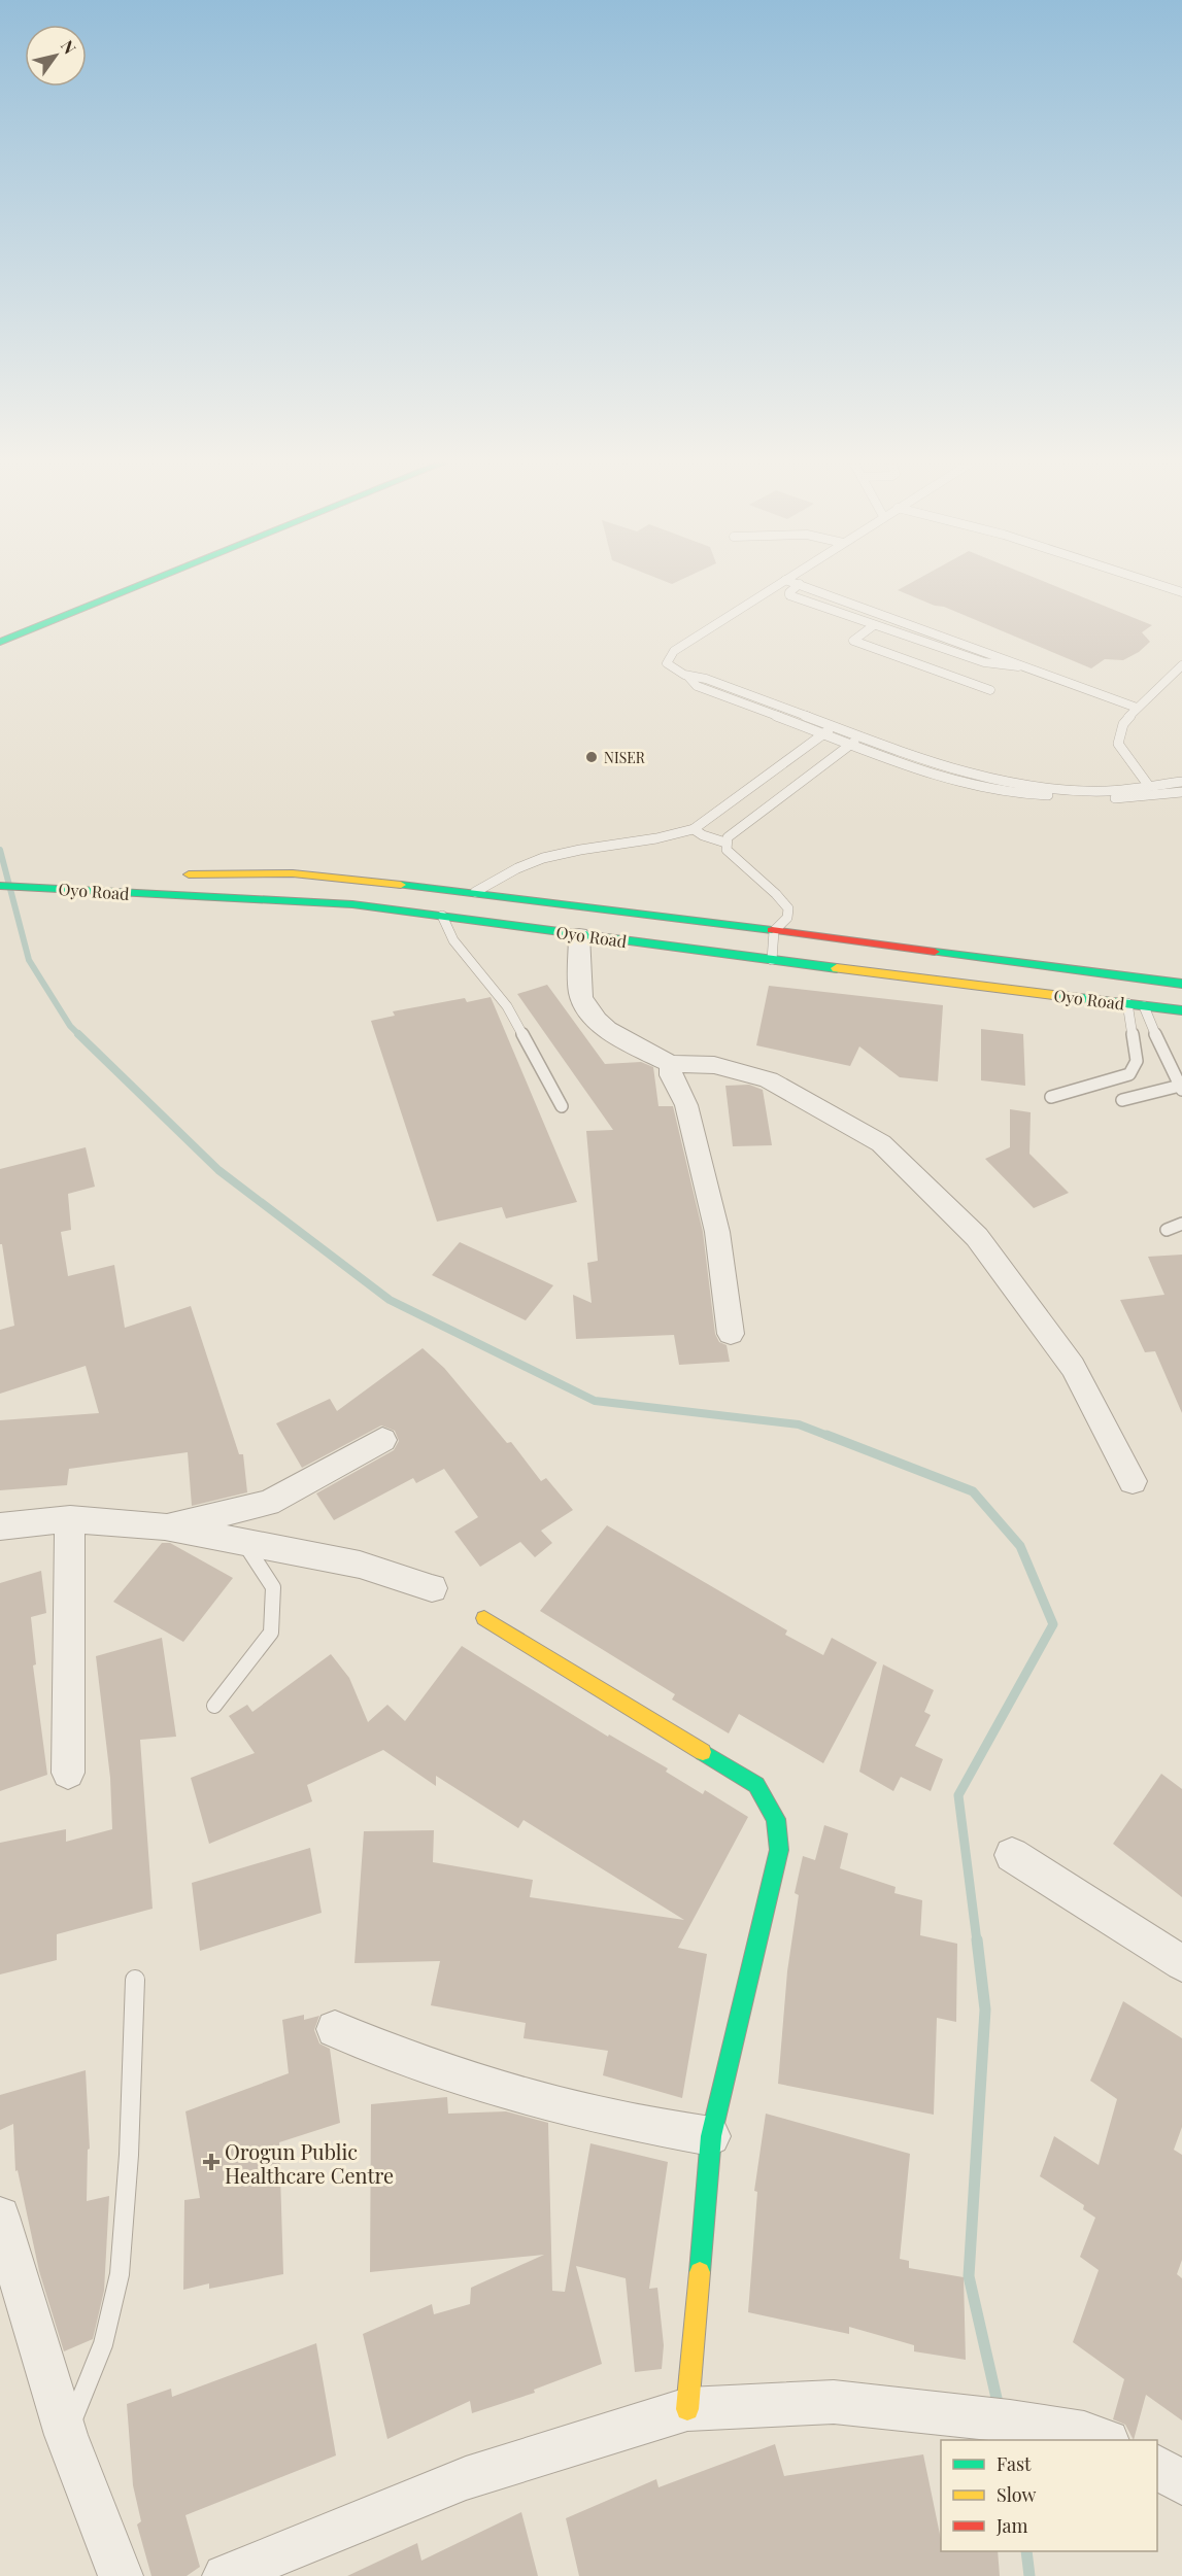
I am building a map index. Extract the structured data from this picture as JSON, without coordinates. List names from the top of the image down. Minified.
{"streets":{"main road":["Oyo Road"]},"places":{"other":["NISER"],"health":["Orogun Public Healthcare Centre"]},"legend":["Fast","Slow","Jam"],"north":"top right"}
